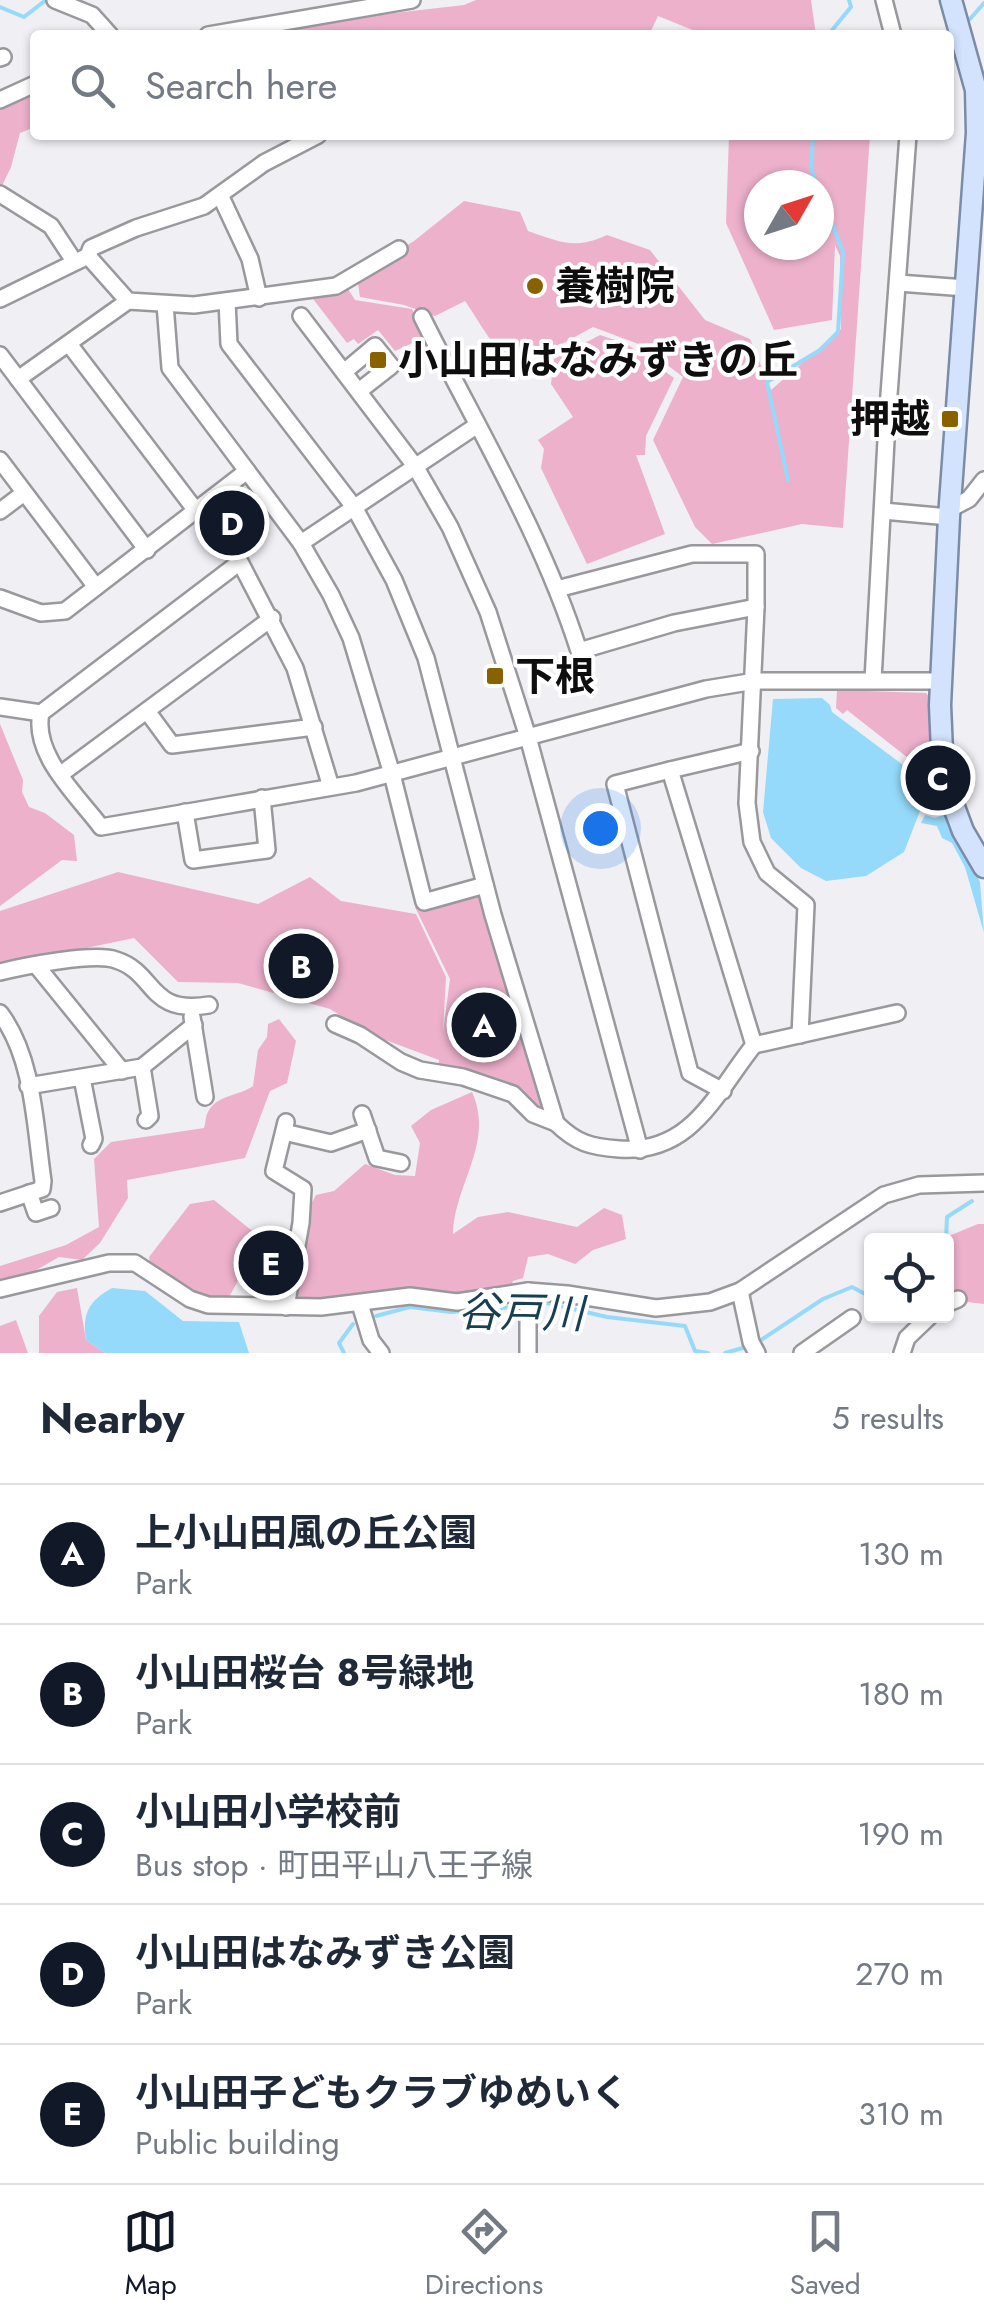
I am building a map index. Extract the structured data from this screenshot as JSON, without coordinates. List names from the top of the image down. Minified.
{"water":["谷戸川"],"places":{"other":["養樹院"],"transit":["小山田はなみずきの丘","押越","下根"]},"north":"top right","page":{"search":"Search here","pins":["D","C","B","A","E"],"heading":["Nearby","5 results"],"list":[{"mark":"A","name":"上小山田風の丘公園","note":"Park","value":"130 m"},{"mark":"B","name":"小山田桜台 8号緑地","note":"Park","value":"180 m"},{"mark":"C","name":"小山田小学校前","note":"Bus stop · 町田平山八王子線","value":"190 m"},{"mark":"D","name":"小山田はなみずき公園","note":"Park","value":"270 m"},{"mark":"E","name":"小山田子どもクラブゆめいく","note":"Public building","value":"310 m"}],"nav":["Map","Directions","Saved"]}}
